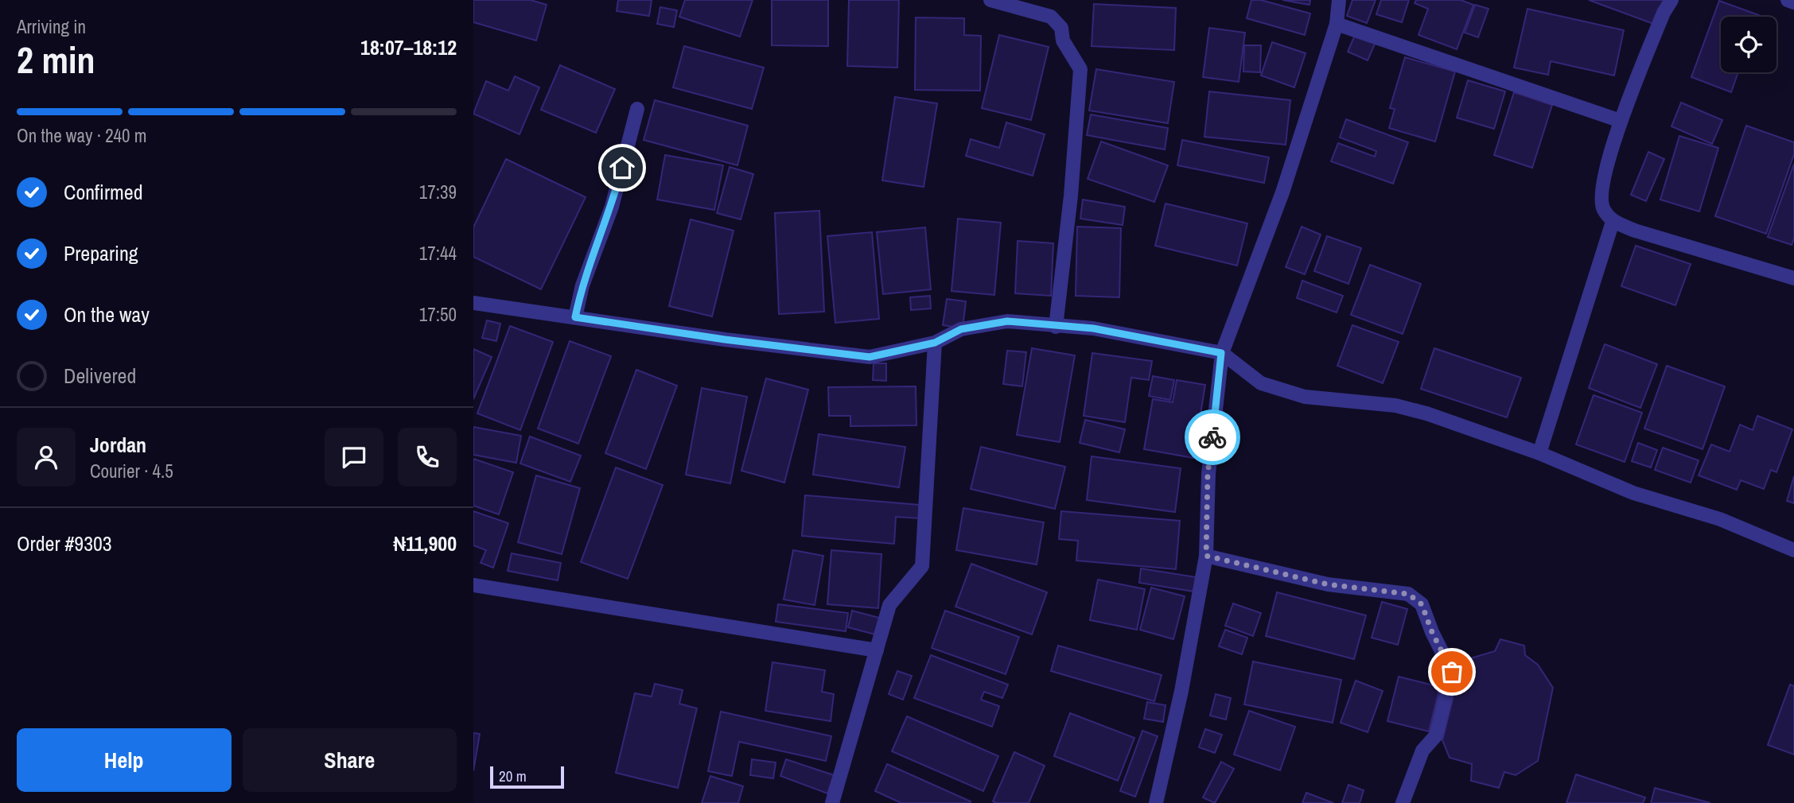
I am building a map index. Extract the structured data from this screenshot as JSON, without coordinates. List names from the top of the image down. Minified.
{"scale_bar":"20 m","page":{"heading":["2 min","Arriving in","18:07–18:12"],"panel":["Jordan","Courier · 4.5","Order #9303","₦11,900"],"bar":"On the way · 240 m","list":[["Confirmed","17:39"],["Preparing","17:44"],["On the way","17:50"],"Delivered"],"buttons":["Help","Share"],"scale":"20 m"}}
